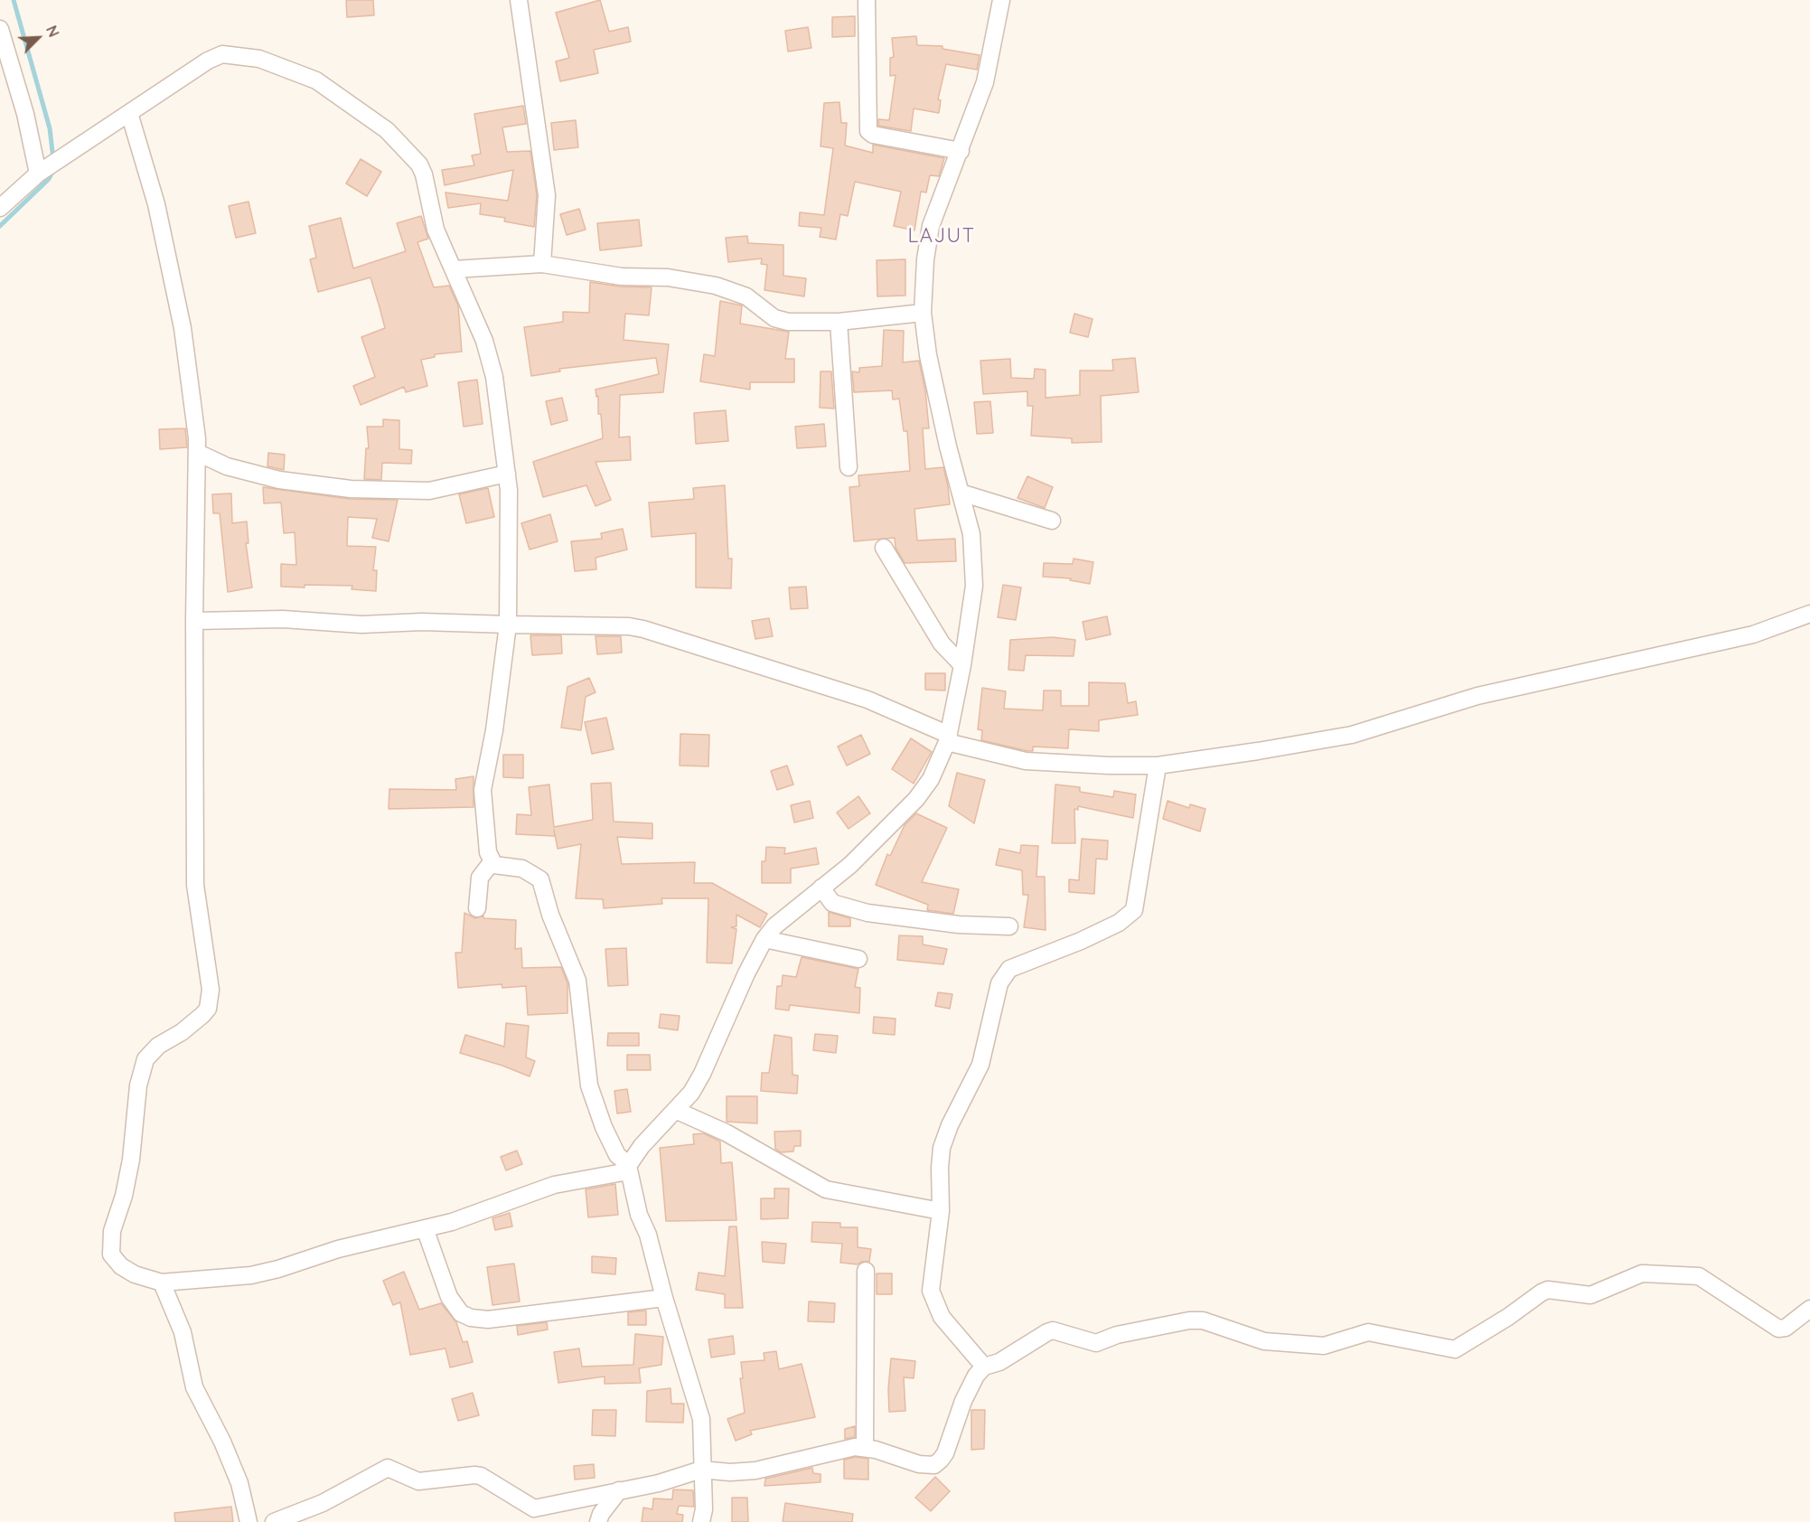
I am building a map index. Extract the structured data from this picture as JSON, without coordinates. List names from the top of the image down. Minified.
{"districts":["LAJUT"],"north":"top right"}
